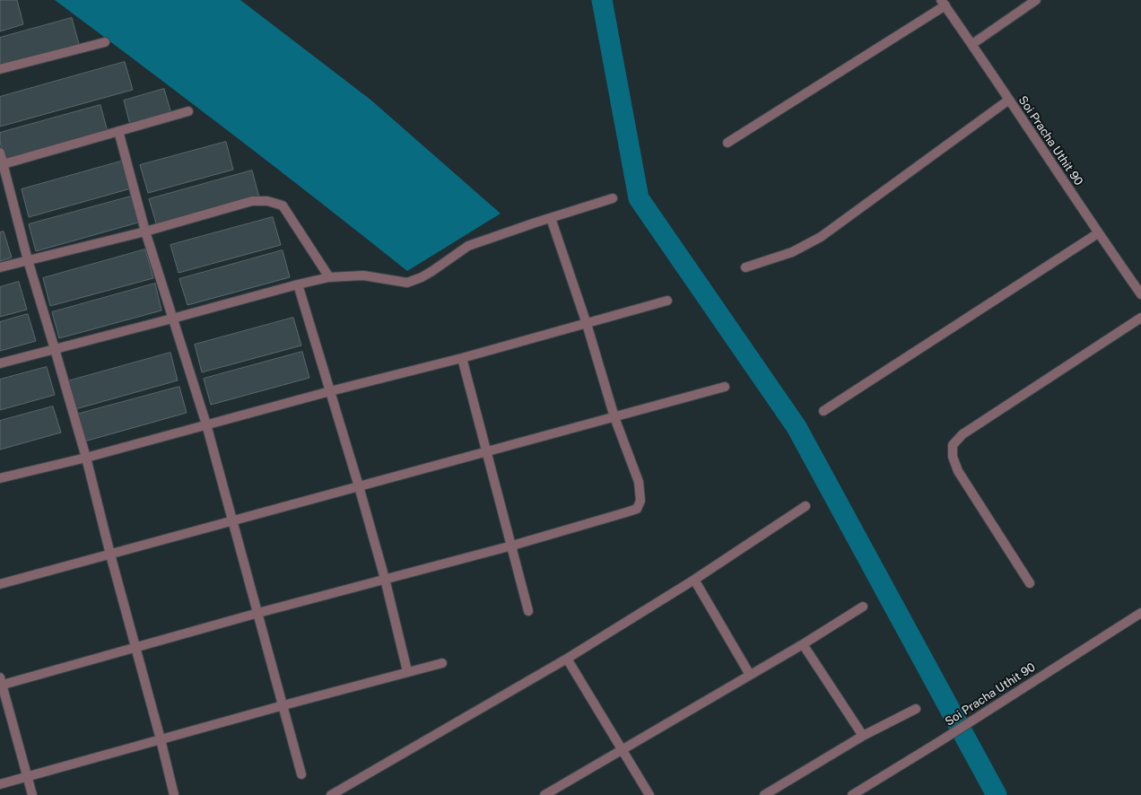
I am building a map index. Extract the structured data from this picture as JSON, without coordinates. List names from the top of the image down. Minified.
{"streets":{"street":["Soi Pracha Uthit 90"]}}
